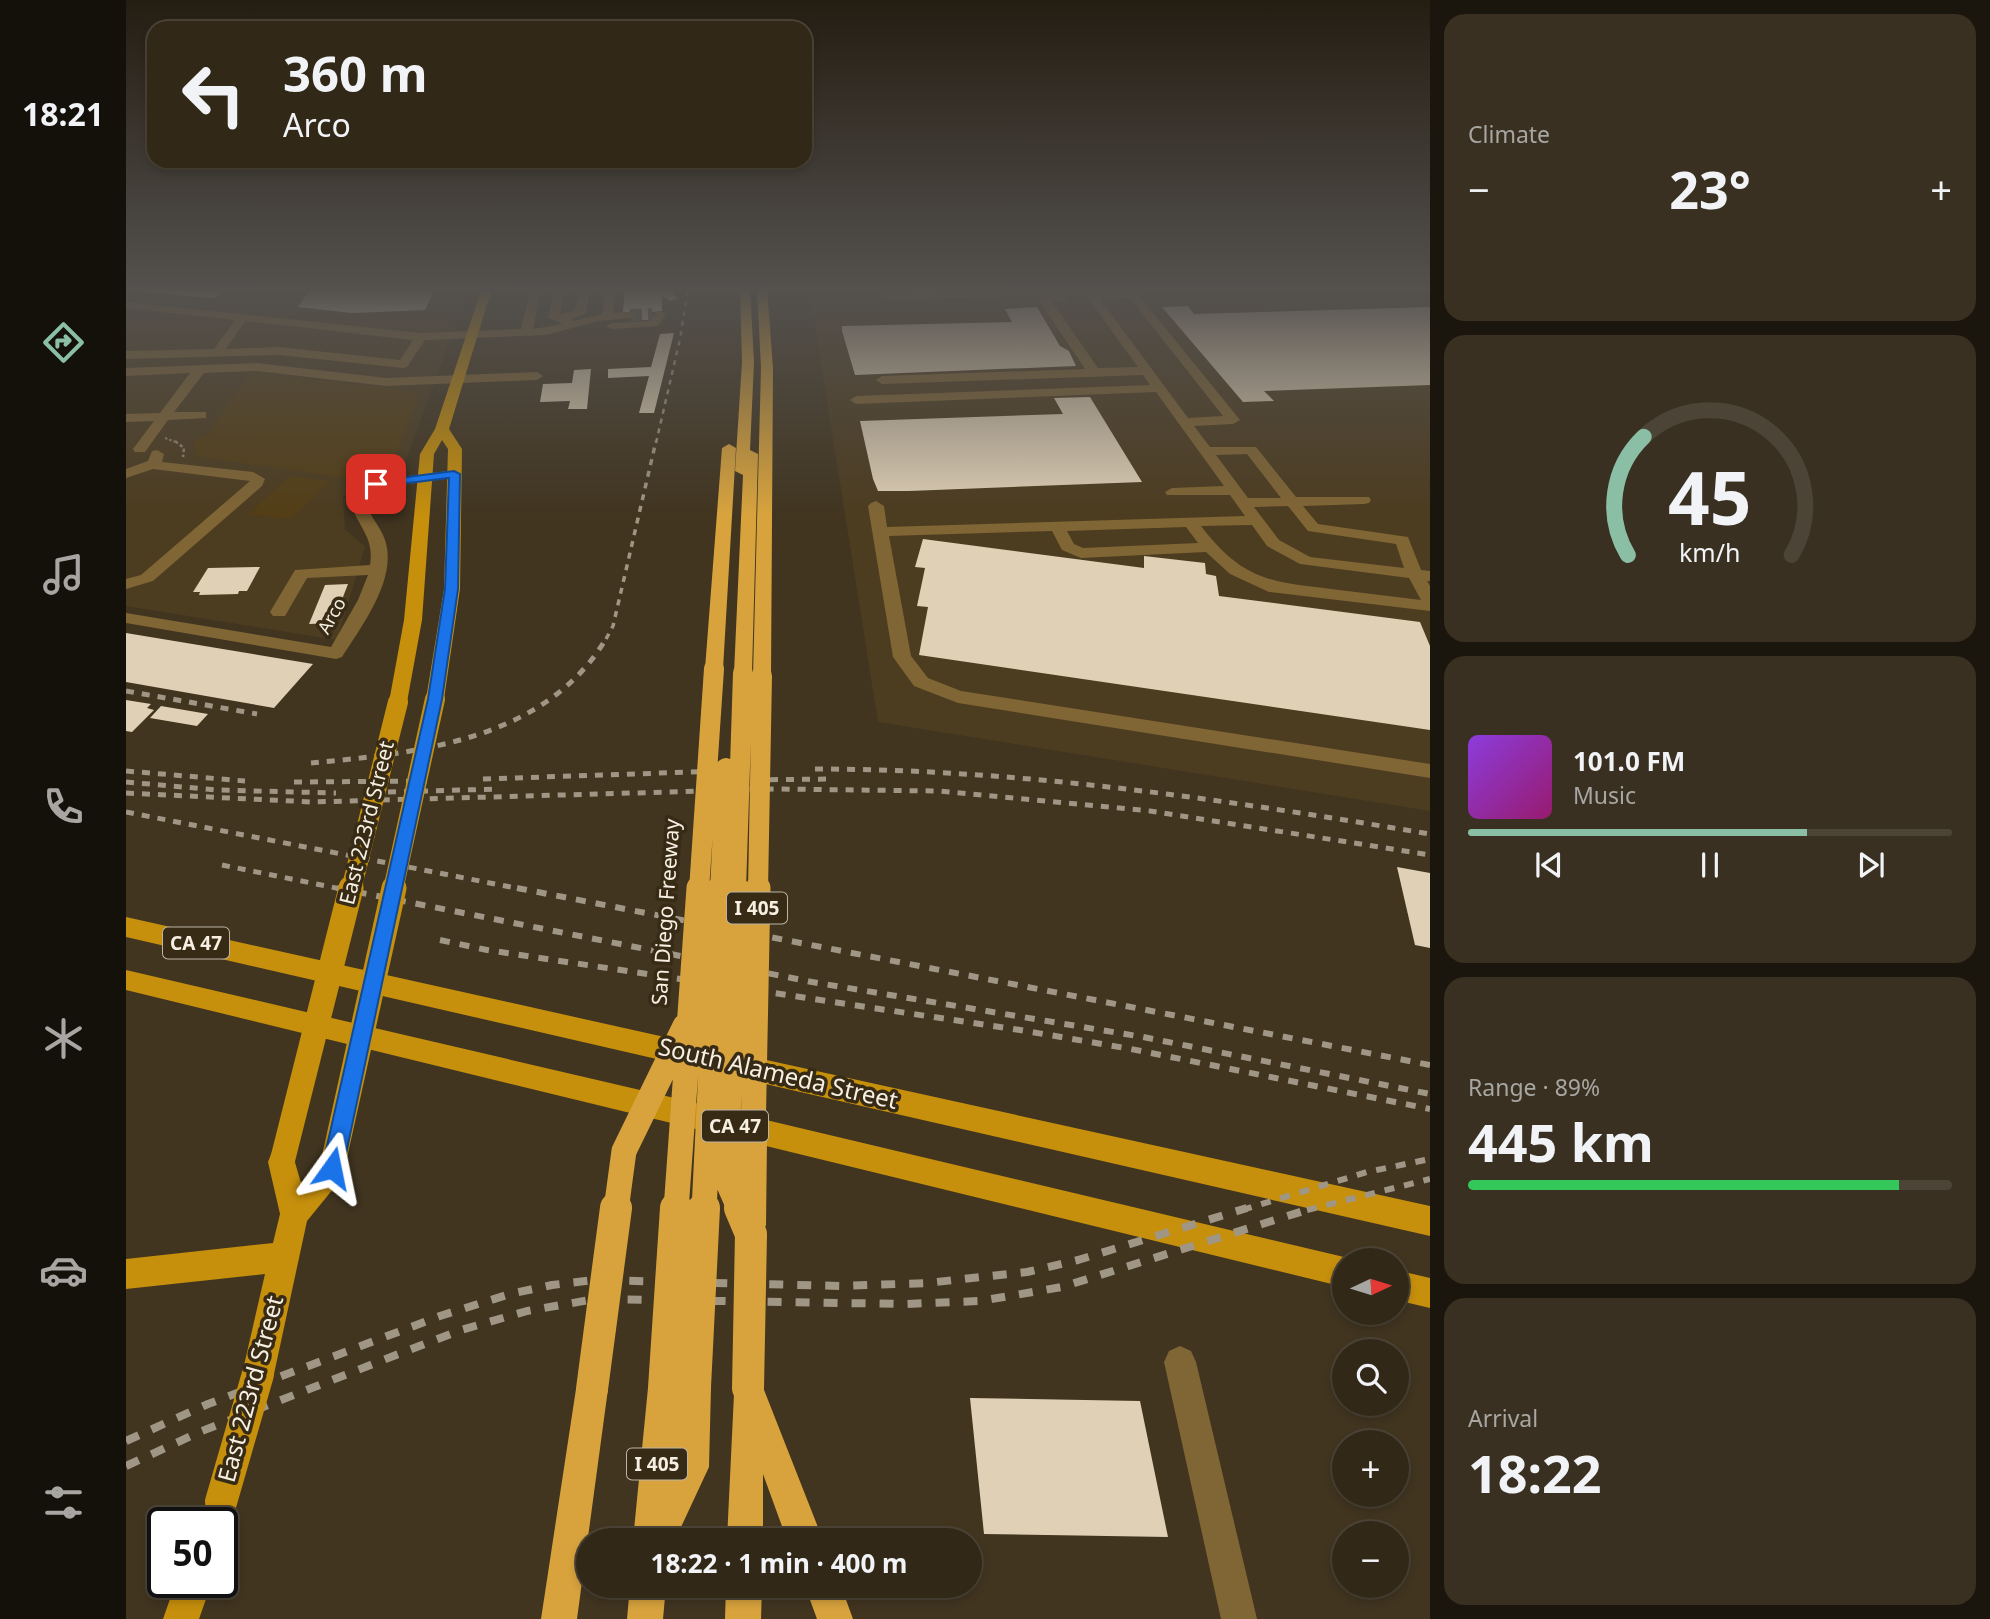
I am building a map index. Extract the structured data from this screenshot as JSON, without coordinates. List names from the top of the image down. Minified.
{"streets":{"highway":["I 405","San Diego Freeway"],"main road":["East 223rd Street","CA 47","South Alameda Street"],"street":["Arco"]},"crossings":[["Arco","East 223rd Street"]],"north":"right","page":{"tabs":"18:21","tile":["Climate",["Range · 89%","445 km"],["Arrival","18:22"]],"turn":["360 m","Arco"],"heat":["−","23°","+"],"song":["101.0 FM","Music"],"map_buttons":["+","−"],"limit":"50","trip":"18:22 · 1 min · 400 m","gauge":["45","km/h"]}}
